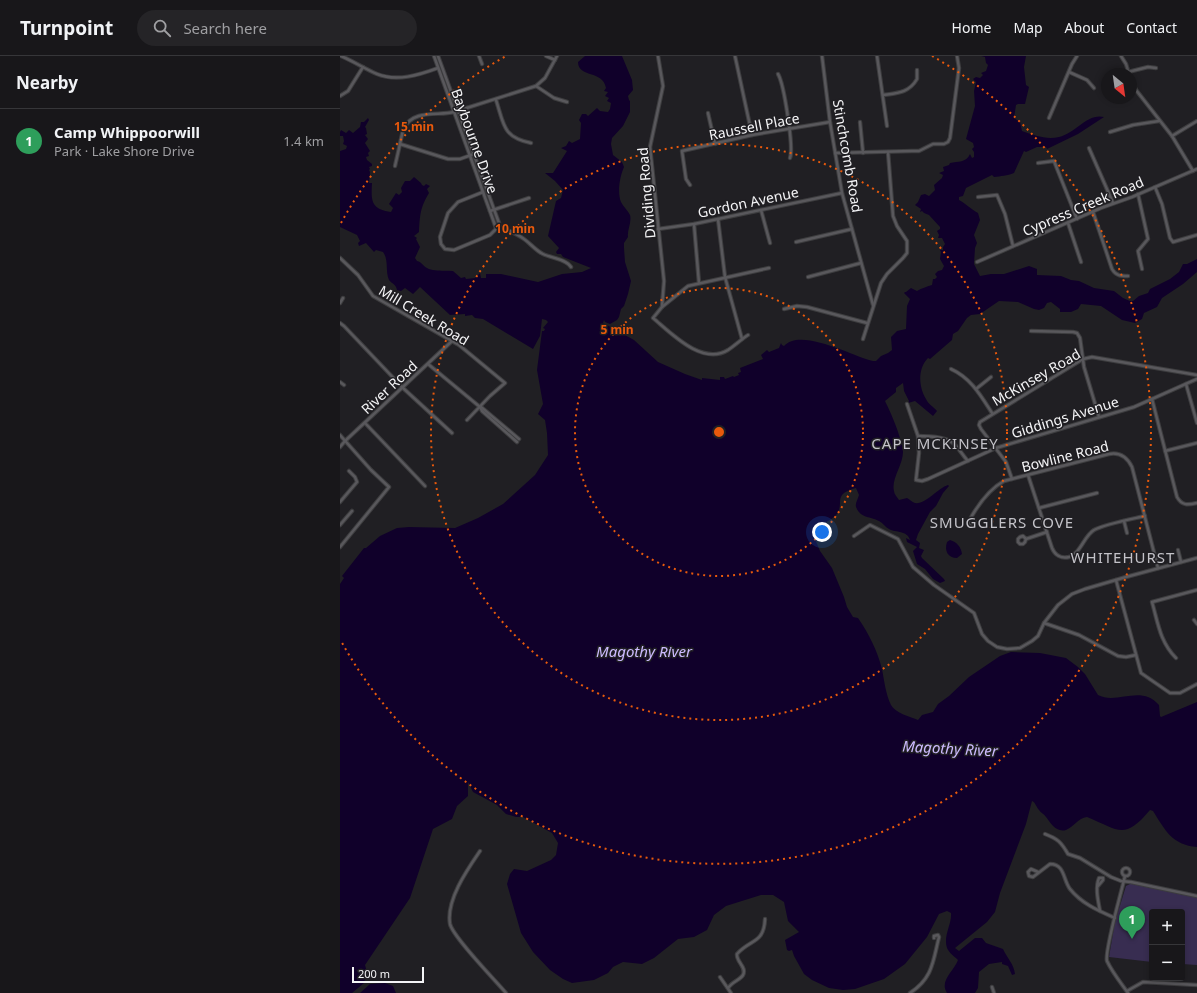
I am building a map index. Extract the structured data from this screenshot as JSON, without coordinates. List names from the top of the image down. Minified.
{"streets":{"street":["Raussell Place","Baybourne Drive","Stinchcomb Road","Dividing Road","Gordon Avenue","Cypress Creek Road","Mill Creek Road","McKinsey Road","River Road","Giddings Avenue","Bowline Road"]},"crossings":[["Raussell Place","Stinchcomb Road"],["Stinchcomb Road","Gordon Avenue"],["Dividing Road","Gordon Avenue"],["Mill Creek Road","River Road"],["McKinsey Road","Giddings Avenue"]],"districts":["CAPE MCKINSEY","SMUGGLERS COVE","WHITEHURST"],"water":["Magothy River"],"scale_bar":"200 m","north":"bottom right","page":{"header":"Turnpoint","search":"Search here","nav":["Home","Map","About","Contact"],"heading":"Nearby","list":[{"mark":"1","name":"Camp Whippoorwill","note":"Park · Lake Shore Drive","value":"1.4 km"}],"pins":"1","map_buttons":["+","−"],"scale":"200 m"},"rings":["15 min","10 min","5 min"]}
